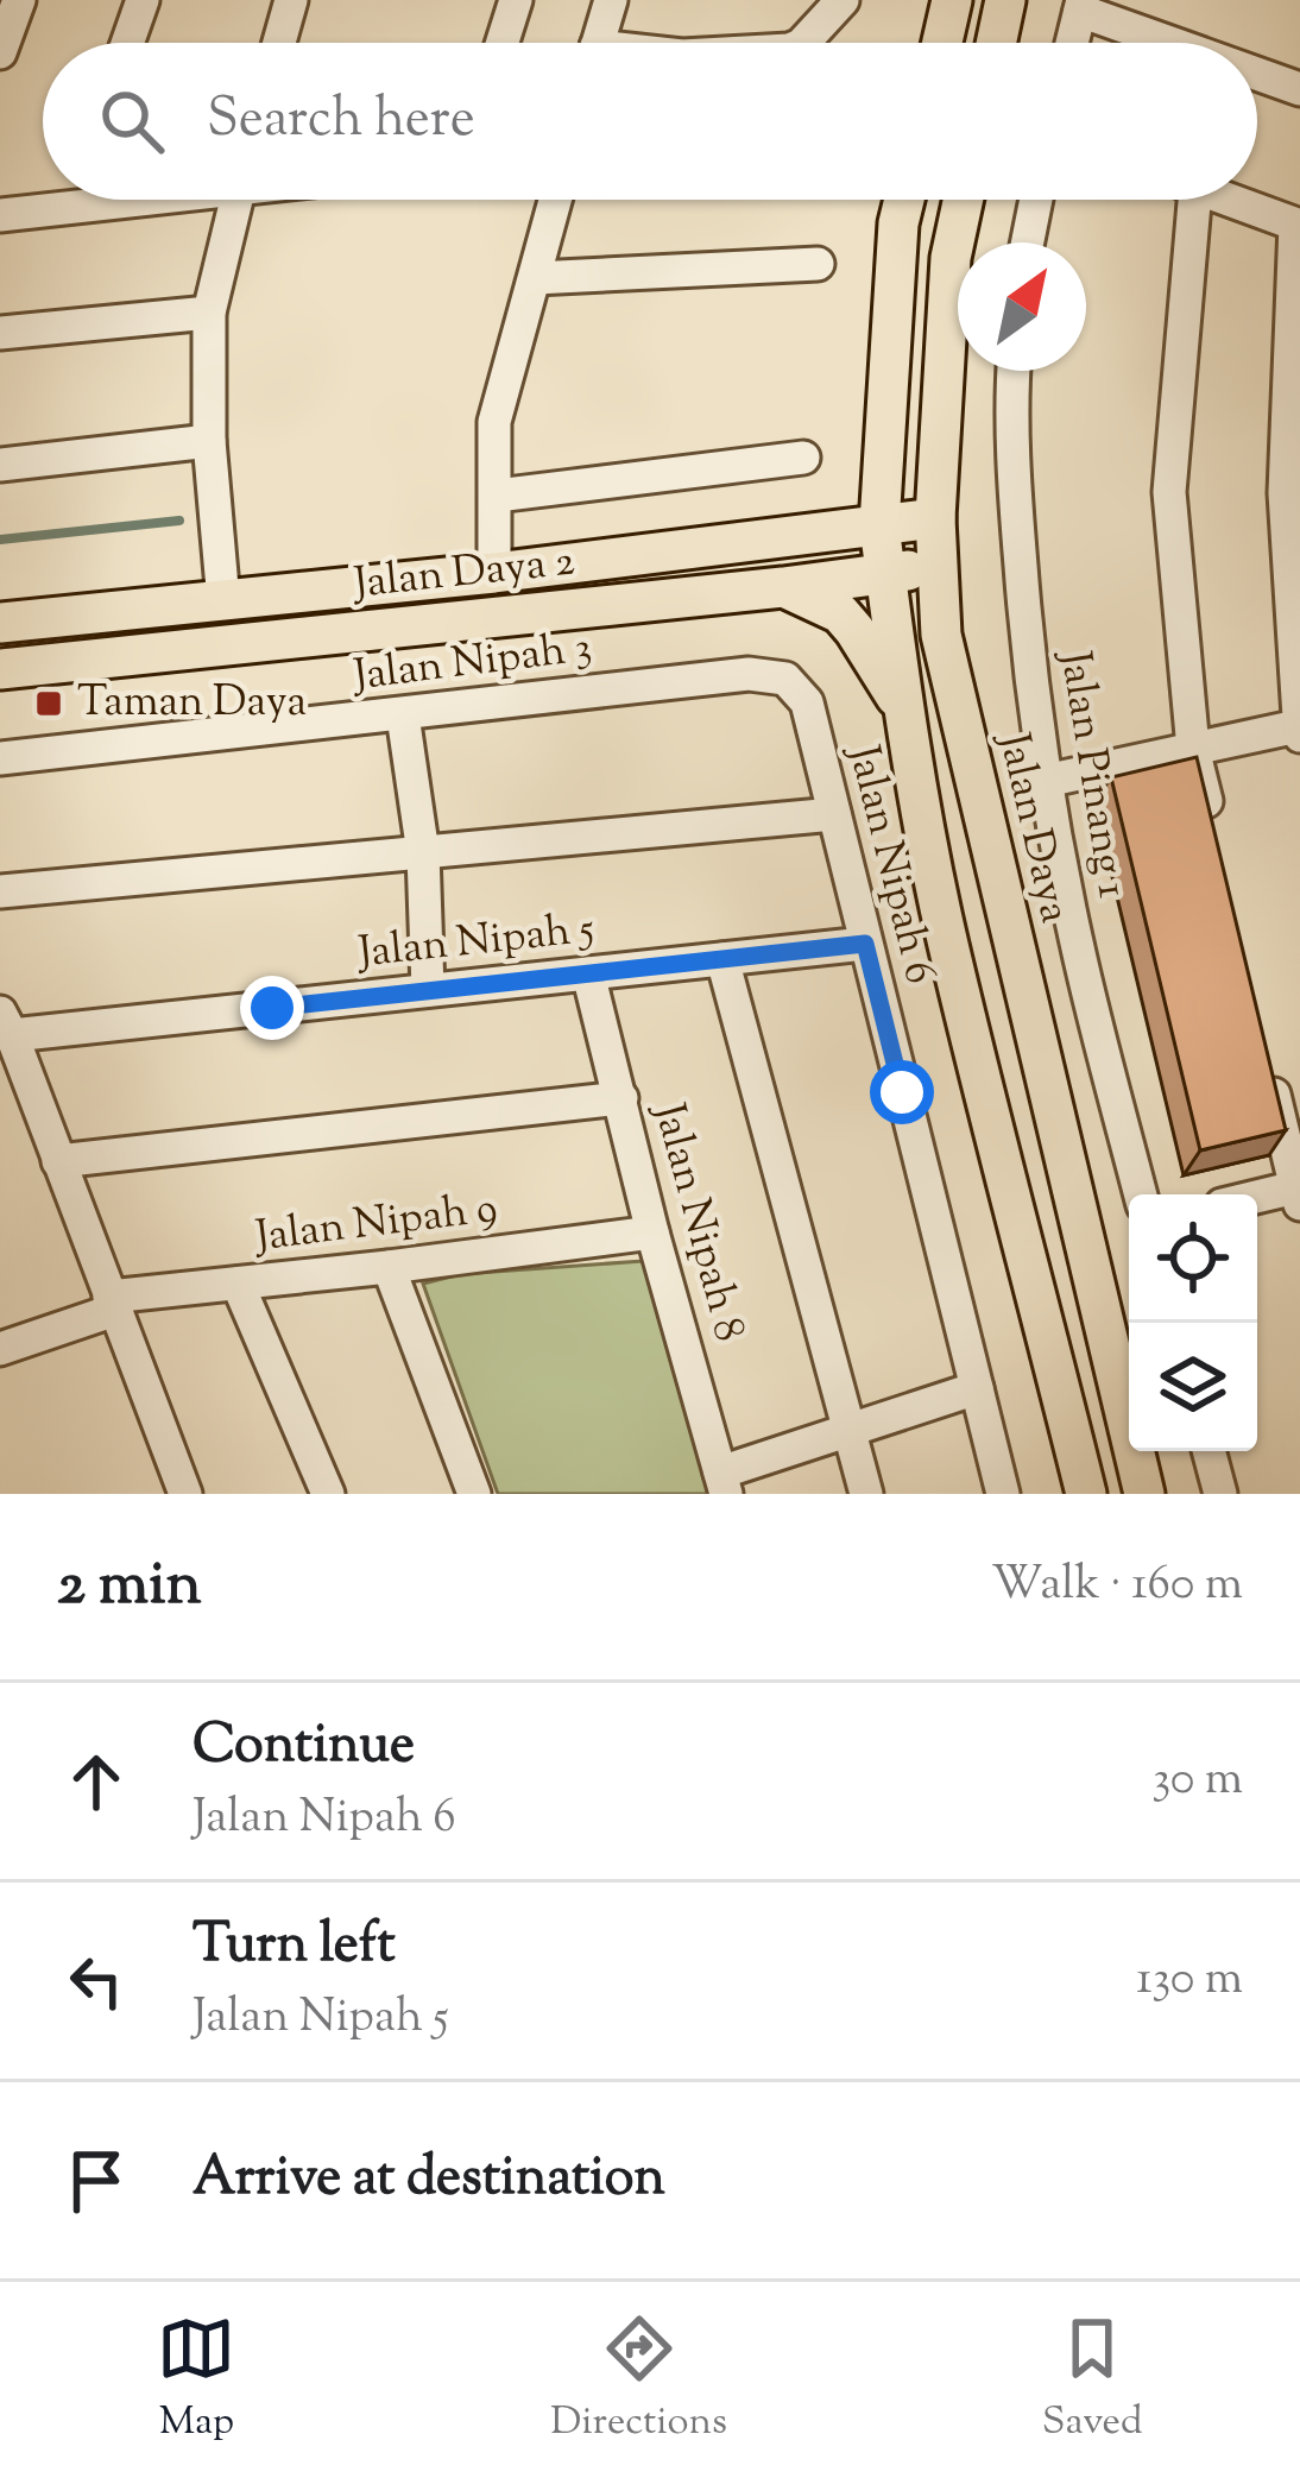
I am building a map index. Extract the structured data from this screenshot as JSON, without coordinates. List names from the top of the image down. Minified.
{"streets":{"main road":["Jalan Daya 2","Jalan Daya"],"street":["Jalan Nipah 3","Jalan Pinang 1","Jalan Nipah 6","Jalan Nipah 5","Jalan Nipah 8","Jalan Nipah 9"]},"crossings":[["Jalan Daya 2","Jalan Daya"],["Jalan Nipah 3","Jalan Nipah 6"],["Jalan Nipah 6","Jalan Nipah 5"],["Jalan Nipah 5","Jalan Nipah 8"],["Jalan Nipah 8","Jalan Nipah 9"]],"places":{"transit":["Taman Daya"]},"north":"top right","page":{"search":"Search here","heading":["2 min","Walk · 160 m"],"list":[["Continue","Jalan Nipah 6","30 m"],["Turn left","Jalan Nipah 5","130 m"],"Arrive at destination"],"nav":["Map","Directions","Saved"]}}
